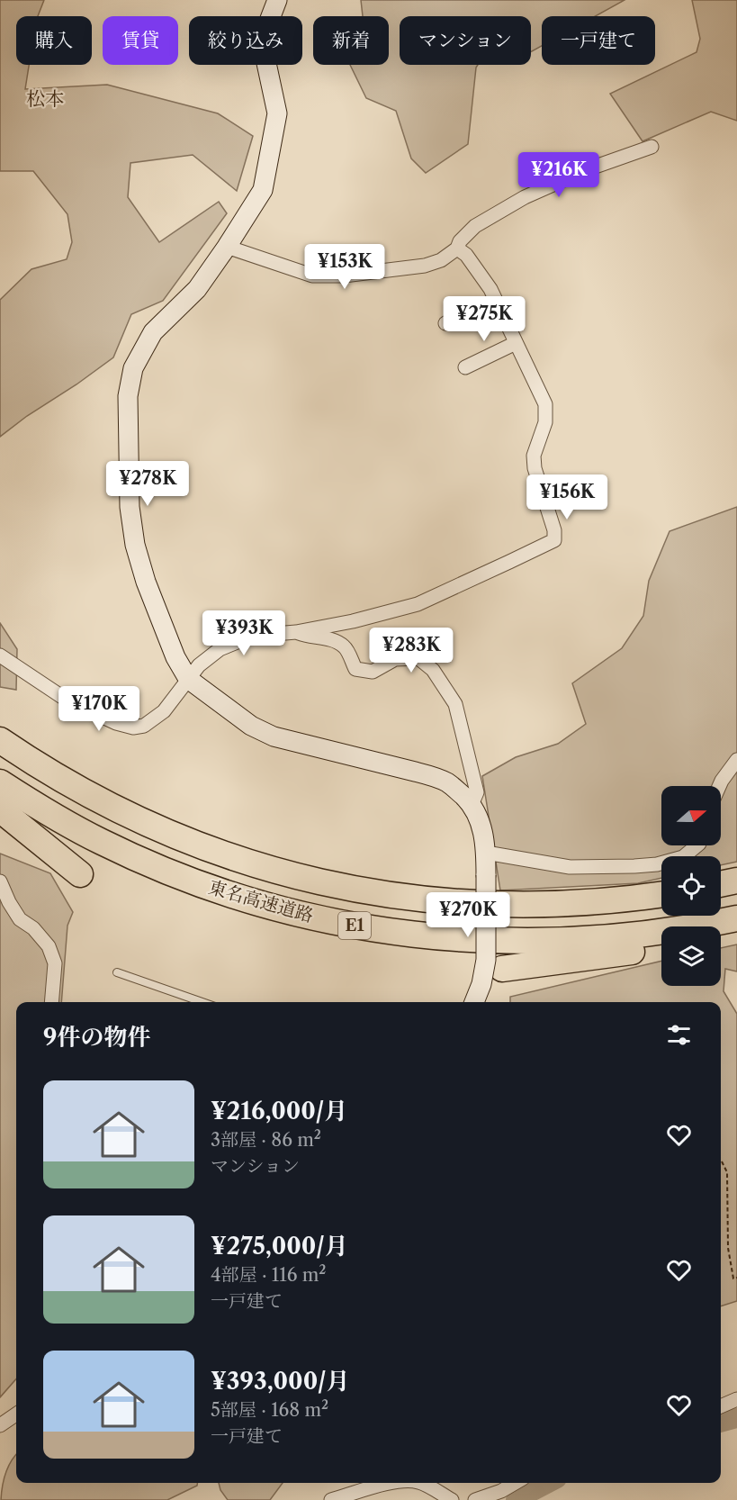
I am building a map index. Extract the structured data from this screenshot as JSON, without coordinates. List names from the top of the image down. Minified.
{"streets":{"highway":["東名高速道路","E1"]},"districts":["松本"],"north":"right","page":{"chip":["購入","賃貸","絞り込み","新着","マンション","一戸建て"],"price":["¥216K","¥153K","¥275K","¥278K","¥156K","¥393K","¥283K","¥170K","¥270K"],"heading":"9件の物件","list":[{"name":"¥216,000/月","note":"3部屋 · 86 m² · マンション"},{"name":"¥275,000/月","note":"4部屋 · 116 m² · 一戸建て"},{"name":"¥393,000/月","note":"5部屋 · 168 m² · 一戸建て"}]}}
